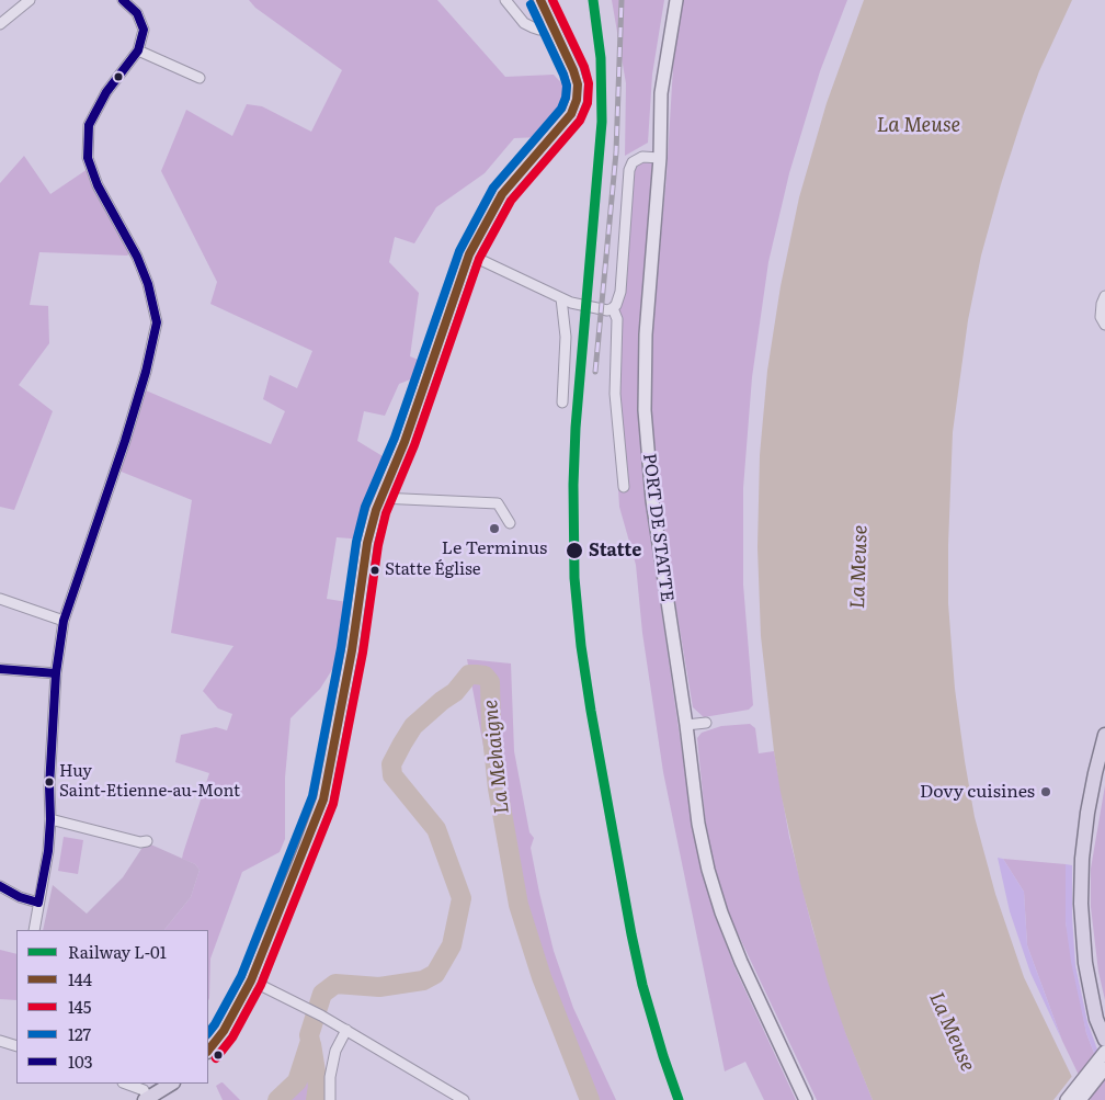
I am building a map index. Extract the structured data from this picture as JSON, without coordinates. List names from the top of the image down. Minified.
{"streets":{"street":["PORT DE STATTE"]},"water":["La Meuse","La Mehaigne"],"places":["Le Terminus","Statte","Statte Église","Huy Saint-Etienne-au-Mont","Dovy cuisines"],"lines":["rail line L-01","transit line 144","transit line 145","transit line 103","transit line 127"],"legend":["Railway L-01","144","145","127","103"]}
